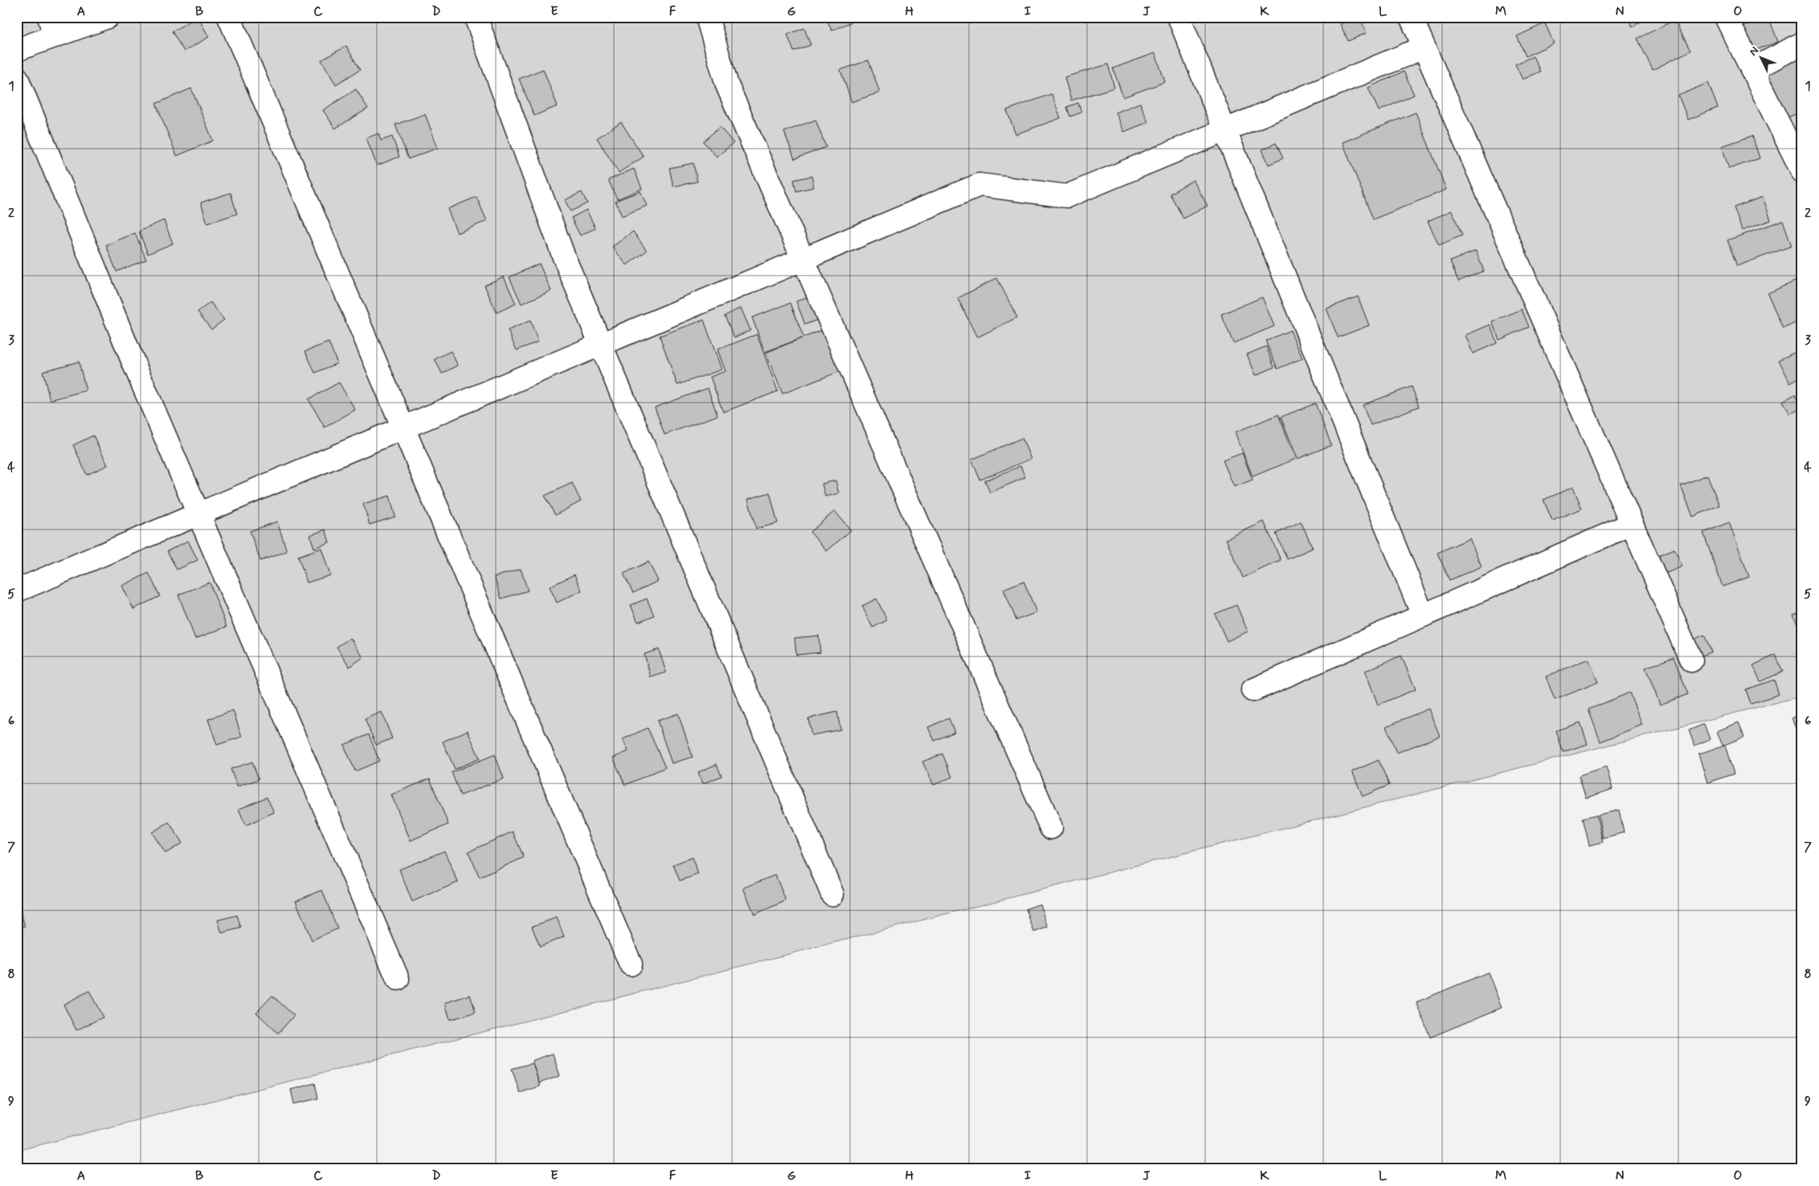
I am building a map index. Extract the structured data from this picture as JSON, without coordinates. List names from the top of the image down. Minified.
{"north":"top left","grid":{"columns":["A","B","C","D","E","F","G","H","I","J","K","L","M","N","O"],"rows":["1","2","3","4","5","6","7","8","9"]}}
